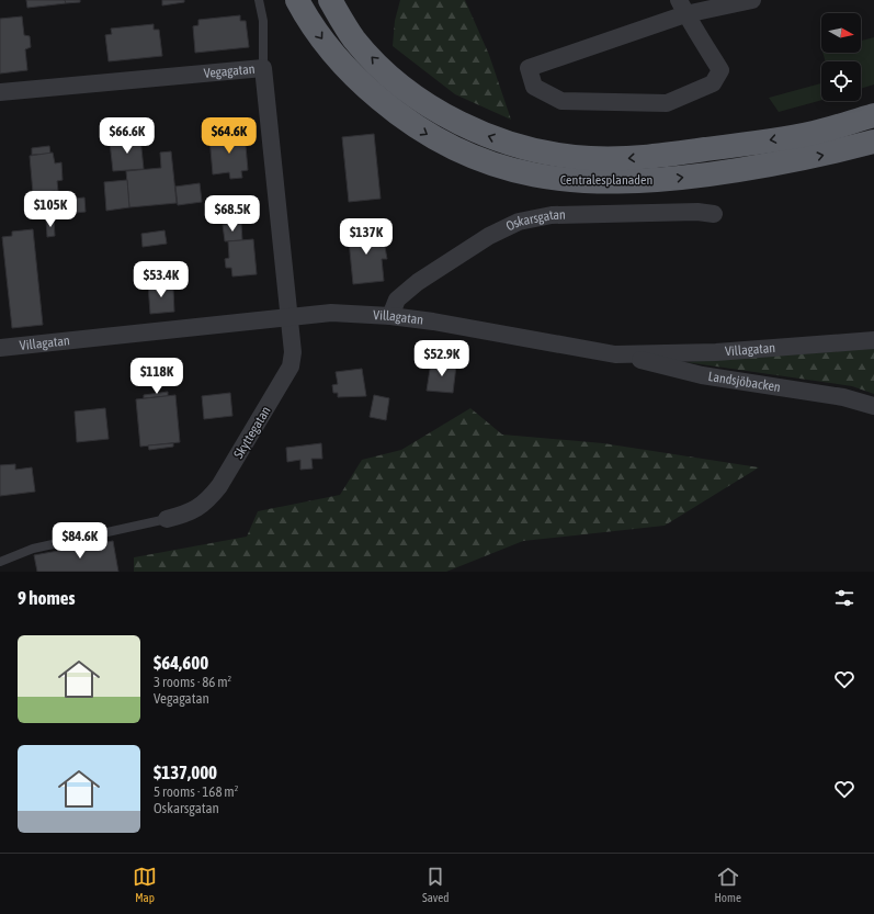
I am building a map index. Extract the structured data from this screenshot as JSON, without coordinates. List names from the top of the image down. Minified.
{"streets":{"highway":["Centralesplanaden"],"street":["Vegagatan","Oskarsgatan","Villagatan","Landsjöbacken","Skyttegatan"]},"crossings":[["Vegagatan","Villagatan"],["Vegagatan","Skyttegatan"],["Oskarsgatan","Villagatan"],["Villagatan","Landsjöbacken"],["Villagatan","Skyttegatan"]],"north":"right","page":{"price":["$66.6K","$64.6K","$105K","$68.5K","$137K","$53.4K","$52.9K","$118K","$84.6K"],"heading":"9 homes","list":[{"name":"$64,600","note":"3 rooms · 86 m² · Vegagatan"},{"name":"$137,000","note":"5 rooms · 168 m² · Oskarsgatan"}],"tabs":["Map","Saved","Home"]}}
